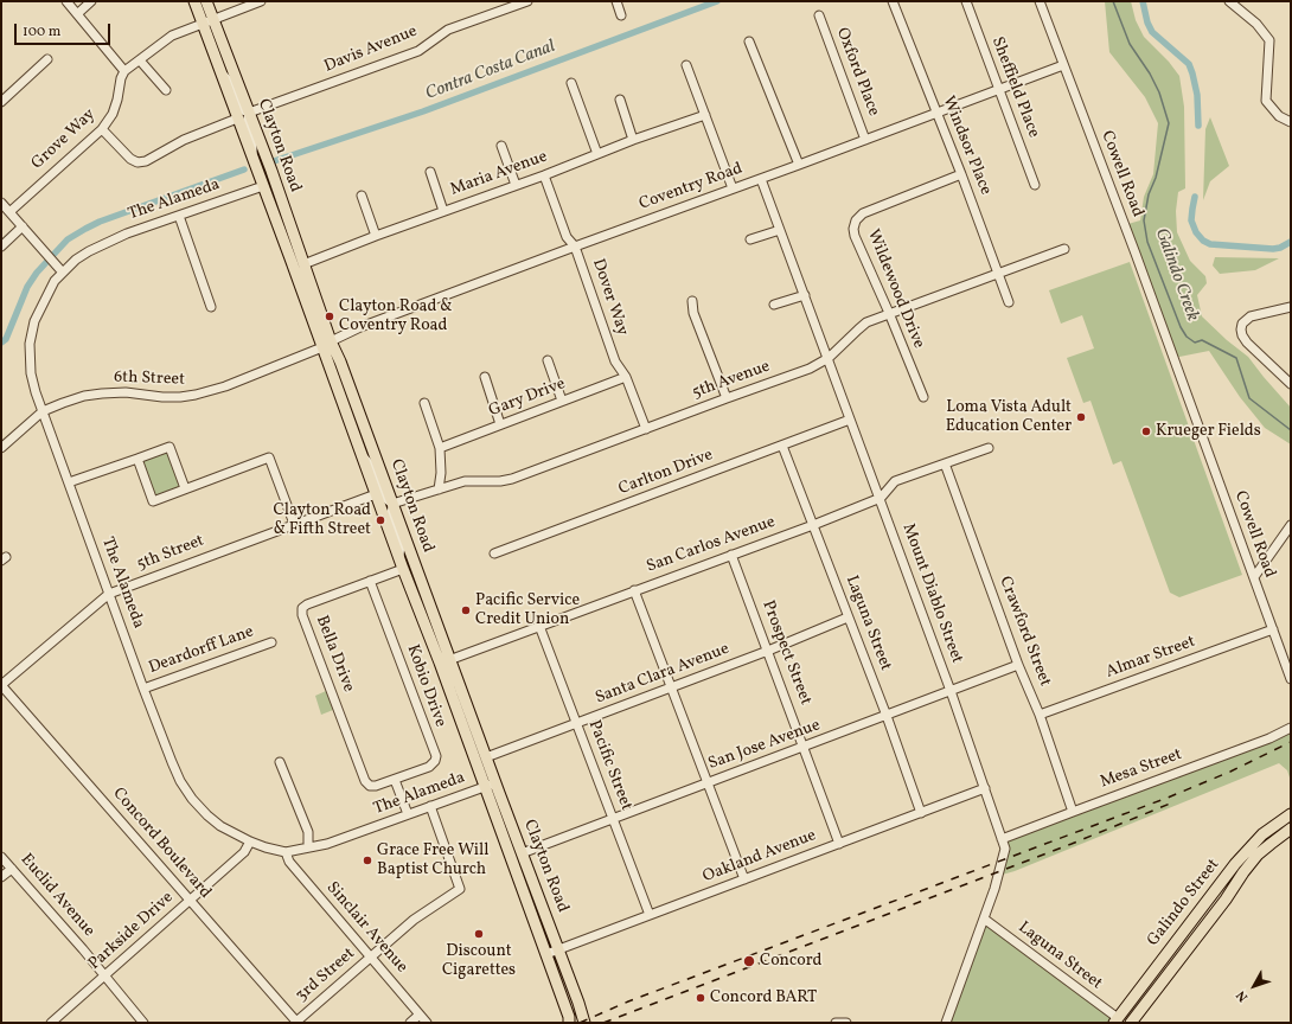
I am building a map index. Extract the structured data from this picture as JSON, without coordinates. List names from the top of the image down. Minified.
{"streets":{"main road":["Clayton Road","Galindo Street"],"street":["Davis Avenue","Oxford Place","Sheffield Place","Grove Way","Windsor Place","Maria Avenue","Cowell Road","Coventry Road","The Alameda","Wildewood Drive","Dover Way","6th Street","5th Avenue","Gary Drive","Carlton Drive","San Carlos Avenue","5th Street","Mount Diablo Street","Laguna Street","Crawford Street","Deardorff Lane","Prospect Street","Bella Drive","Almar Street","Santa Clara Avenue","Kobio Drive","San Jose Avenue","Pacific Street","Mesa Street","Concord Boulevard","Oakland Avenue","Euclid Avenue","Sinclair Avenue","Parkside Drive","3rd Street"]},"crossings":[["Davis Avenue","Clayton Road"],["Oxford Place","Coventry Road"],["Sheffield Place","Coventry Road"],["Clayton Road","Maria Avenue"],["Clayton Road","Coventry Road"],["Clayton Road","The Alameda"],["Clayton Road","6th Street"],["Clayton Road","5th Avenue"],["Clayton Road","San Carlos Avenue"],["Clayton Road","5th Street"],["Clayton Road","Bella Drive"],["Clayton Road","Santa Clara Avenue"],["Clayton Road","San Jose Avenue"],["Clayton Road","Oakland Avenue"],["Windsor Place","Coventry Road"],["Windsor Place","Wildewood Drive"],["Windsor Place","5th Avenue"],["Maria Avenue","Dover Way"],["Cowell Road","Coventry Road"],["Cowell Road","Almar Street"],["Coventry Road","Dover Way"],["Coventry Road","6th Street"],["Coventry Road","Mount Diablo Street"],["The Alameda","6th Street"],["The Alameda","5th Street"],["The Alameda","Deardorff Lane"],["The Alameda","Sinclair Avenue"],["The Alameda","Parkside Drive"],["The Alameda","3rd Street"],["Wildewood Drive","5th Avenue"],["Dover Way","5th Avenue"],["Dover Way","Gary Drive"],["5th Avenue","Mount Diablo Street"],["Carlton Drive","Mount Diablo Street"],["Carlton Drive","Laguna Street"],["San Carlos Avenue","Mount Diablo Street"],["San Carlos Avenue","Laguna Street"],["San Carlos Avenue","Crawford Street"],["San Carlos Avenue","Prospect Street"],["San Carlos Avenue","Pacific Street"],["5th Street","Concord Boulevard"],["Mount Diablo Street","Laguna Street"],["Mount Diablo Street","San Jose Avenue"],["Mount Diablo Street","Mesa Street"],["Mount Diablo Street","Oakland Avenue"],["Laguna Street","Santa Clara Avenue"],["Laguna Street","San Jose Avenue"],["Laguna Street","Oakland Avenue"],["Laguna Street","Galindo Street"],["Crawford Street","Almar Street"],["Crawford Street","San Jose Avenue"],["Crawford Street","Mesa Street"],["Prospect Street","Santa Clara Avenue"],["Prospect Street","San Jose Avenue"],["Prospect Street","Oakland Avenue"],["Bella Drive","Kobio Drive"],["Santa Clara Avenue","Pacific Street"],["San Jose Avenue","Pacific Street"],["Pacific Street","Oakland Avenue"],["Concord Boulevard","Parkside Drive"],["Concord Boulevard","3rd Street"],["Euclid Avenue","Parkside Drive"],["Sinclair Avenue","3rd Street"]],"water":["Contra Costa Canal","Galindo Creek"],"places":["Clayton Road & Coventry Road","Loma Vista Adult Education Center","Krueger Fields","Clayton Road & Fifth Street","Pacific Service Credit Union","Grace Free Will Baptist Church","Discount Cigarettes","Concord","Concord BART"],"scale_bar":"100 m","north":"bottom left"}
